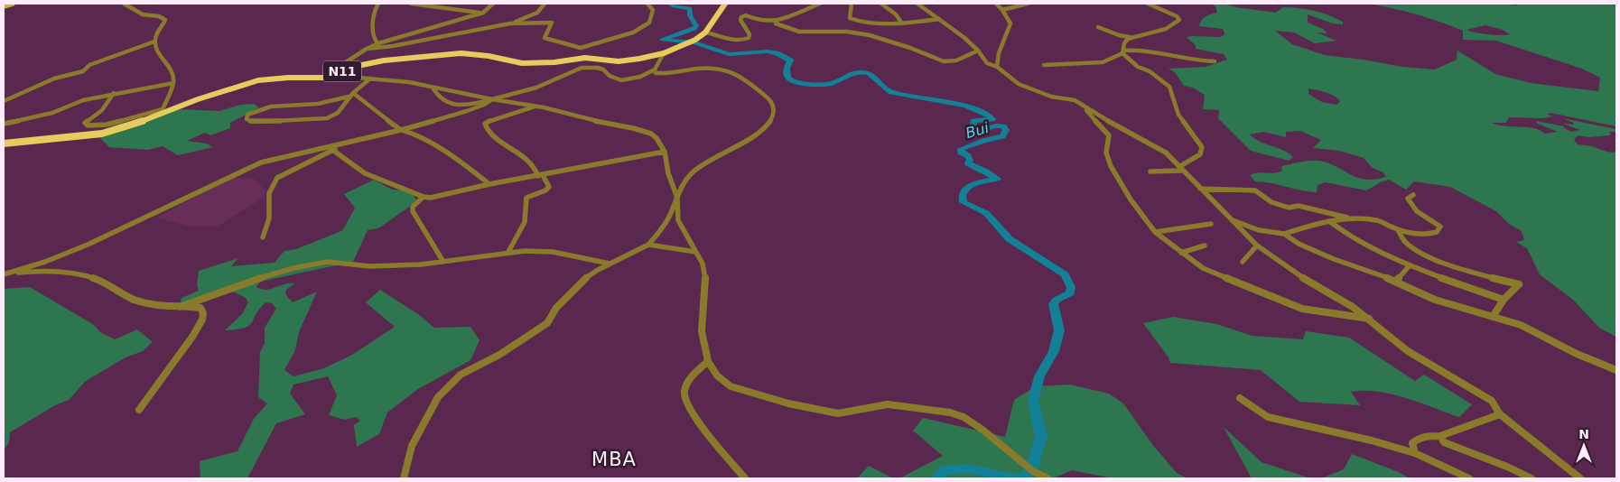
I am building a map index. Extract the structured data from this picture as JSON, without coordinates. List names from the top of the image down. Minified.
{"streets":{"highway":["N11"]},"districts":["MBA"],"water":["Bui"],"north":"top"}
